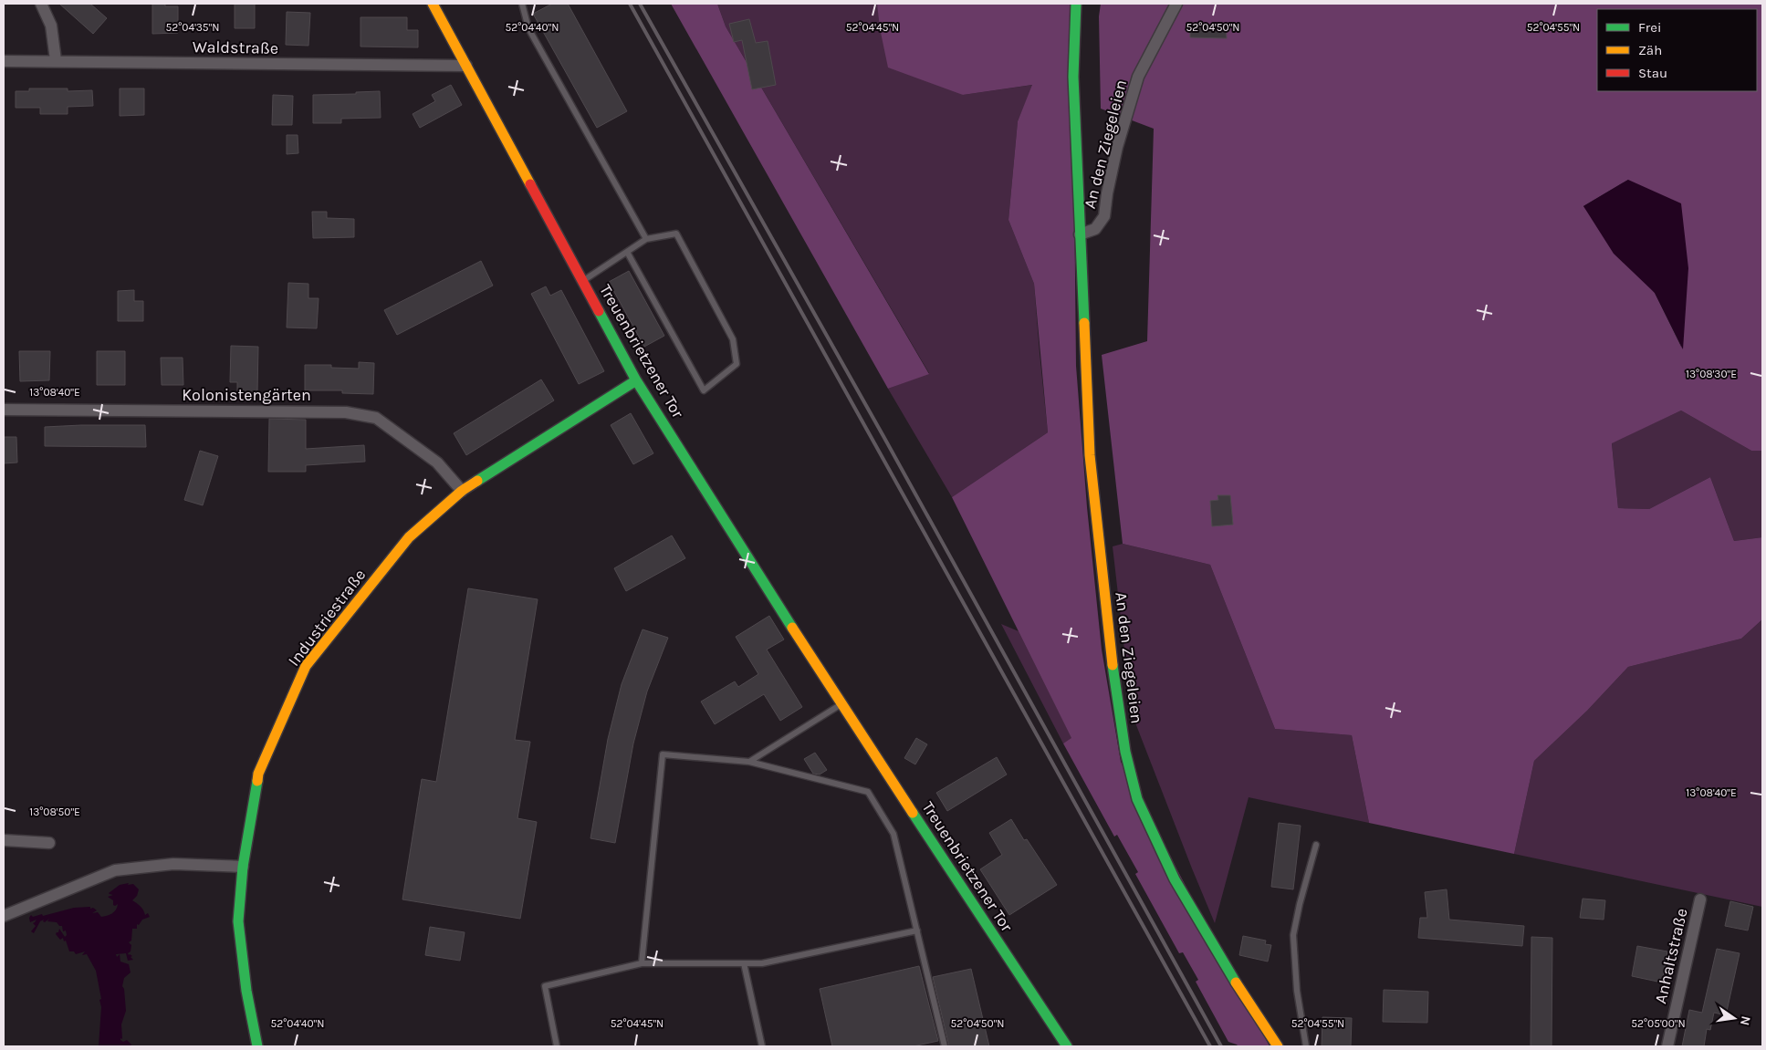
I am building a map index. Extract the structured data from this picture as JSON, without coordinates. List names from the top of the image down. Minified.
{"streets":{"street":["Waldstraße","An den Ziegeleien","Treuenbrietzener Tor","Kolonistengärten","Industriestraße","Anhaltstraße"]},"crossings":[["Waldstraße","Treuenbrietzener Tor"],["Treuenbrietzener Tor","Industriestraße"],["Kolonistengärten","Industriestraße"]],"legend":["Frei","Zäh","Stau"],"north":"right","coordinates":["52°04'35\"N","52°04'40\"N","52°04'45\"N","52°04'50\"N","52°04'55\"N","13°08'30\"E","13°08'40\"E","13°08'50\"E","52°05'00\"N"]}
